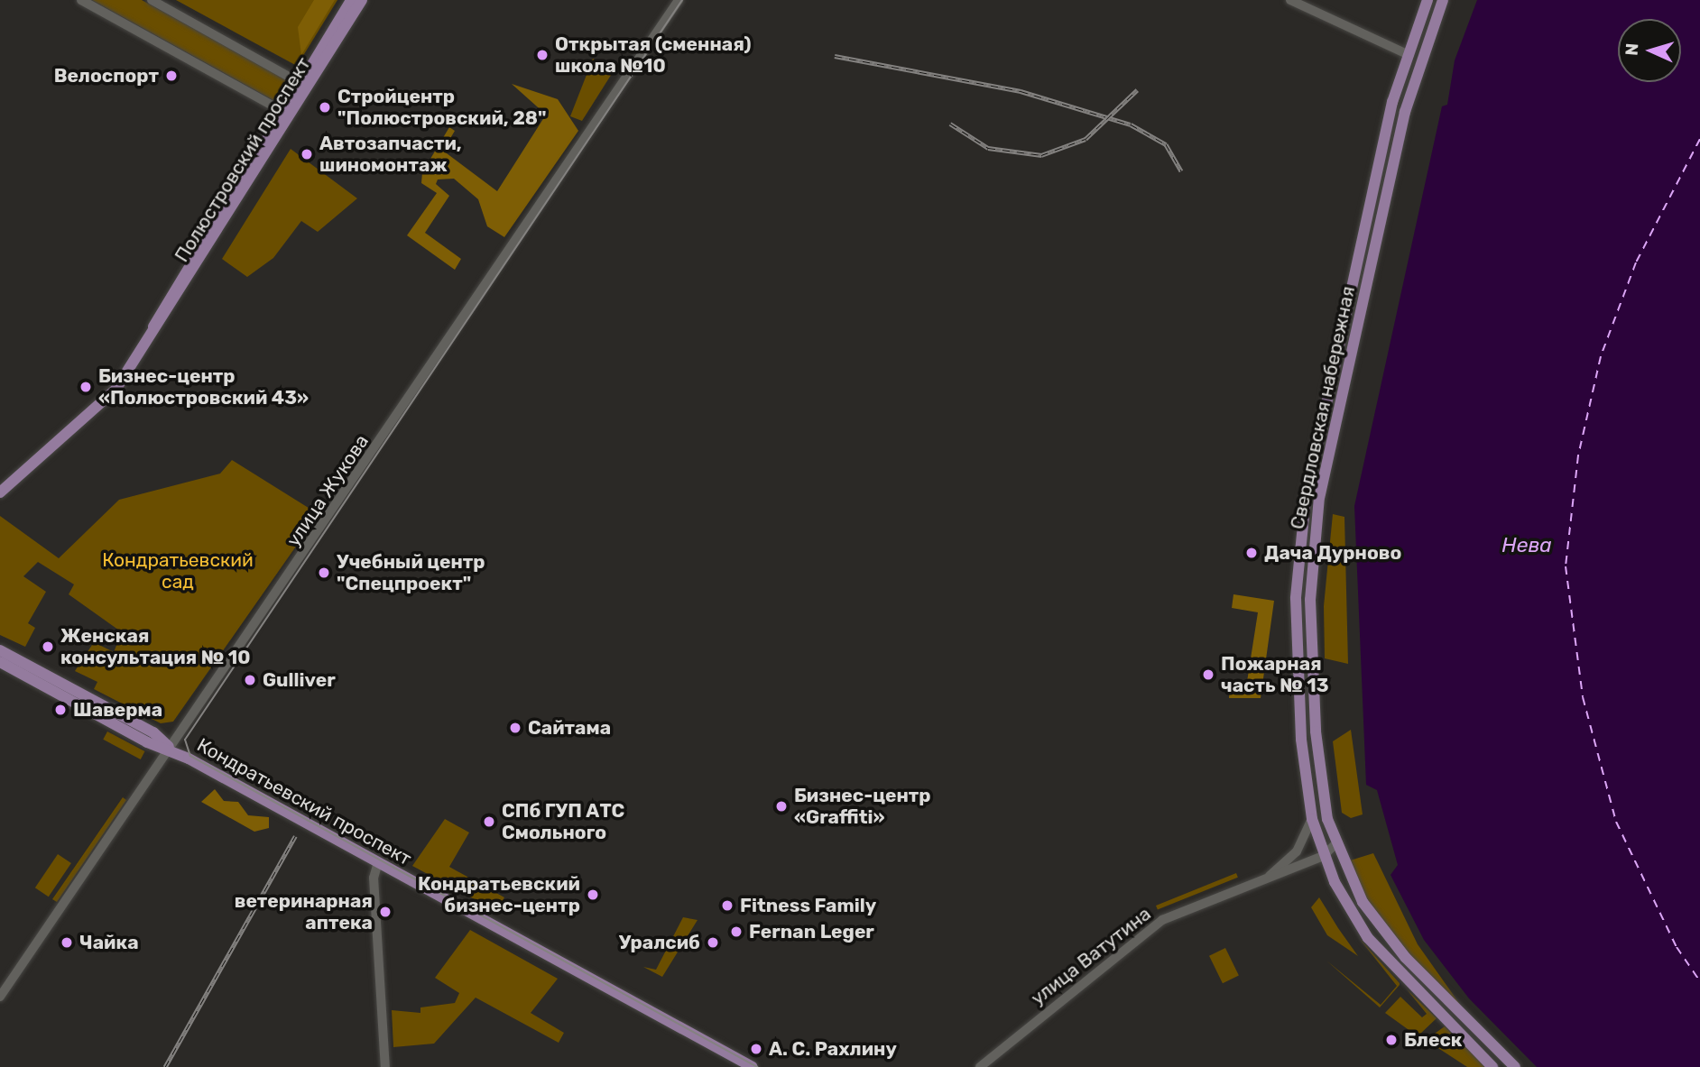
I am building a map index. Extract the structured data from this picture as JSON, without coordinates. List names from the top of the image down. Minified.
{"streets":{"main road":["Полюстровский проспект","Свердловская набережная","Кондратьевский проспект"],"street":["улица Жукова","улица Ватутина"]},"crossings":[["Свердловская набережная","улица Ватутина"],["улица Жукова","Кондратьевский проспект"]],"water":["Нева"],"parks":["Кондратьевский сад"],"places":["Открытая (сменная) школа №10","Велоспорт","Стройцентр \"Полюстровский, 28\"","Автозапчасти, шиномонтаж","Бизнес-центр «Полюстровский 43»","Дача Дурново","Учебный центр \"Спецпроект\"","Женская консультация № 10","Пожарная часть № 13","Gulliver","Шаверма","Сайтама","Бизнес-центр «Graffiti»","СПб ГУП АТС Смольного","Кондратьевский бизнес-центр","Fitness Family","ветеринарная аптека","Fernan Leger","Чайка","Уралсиб","Блеск","А. С. Рахлину"],"north":"left"}
